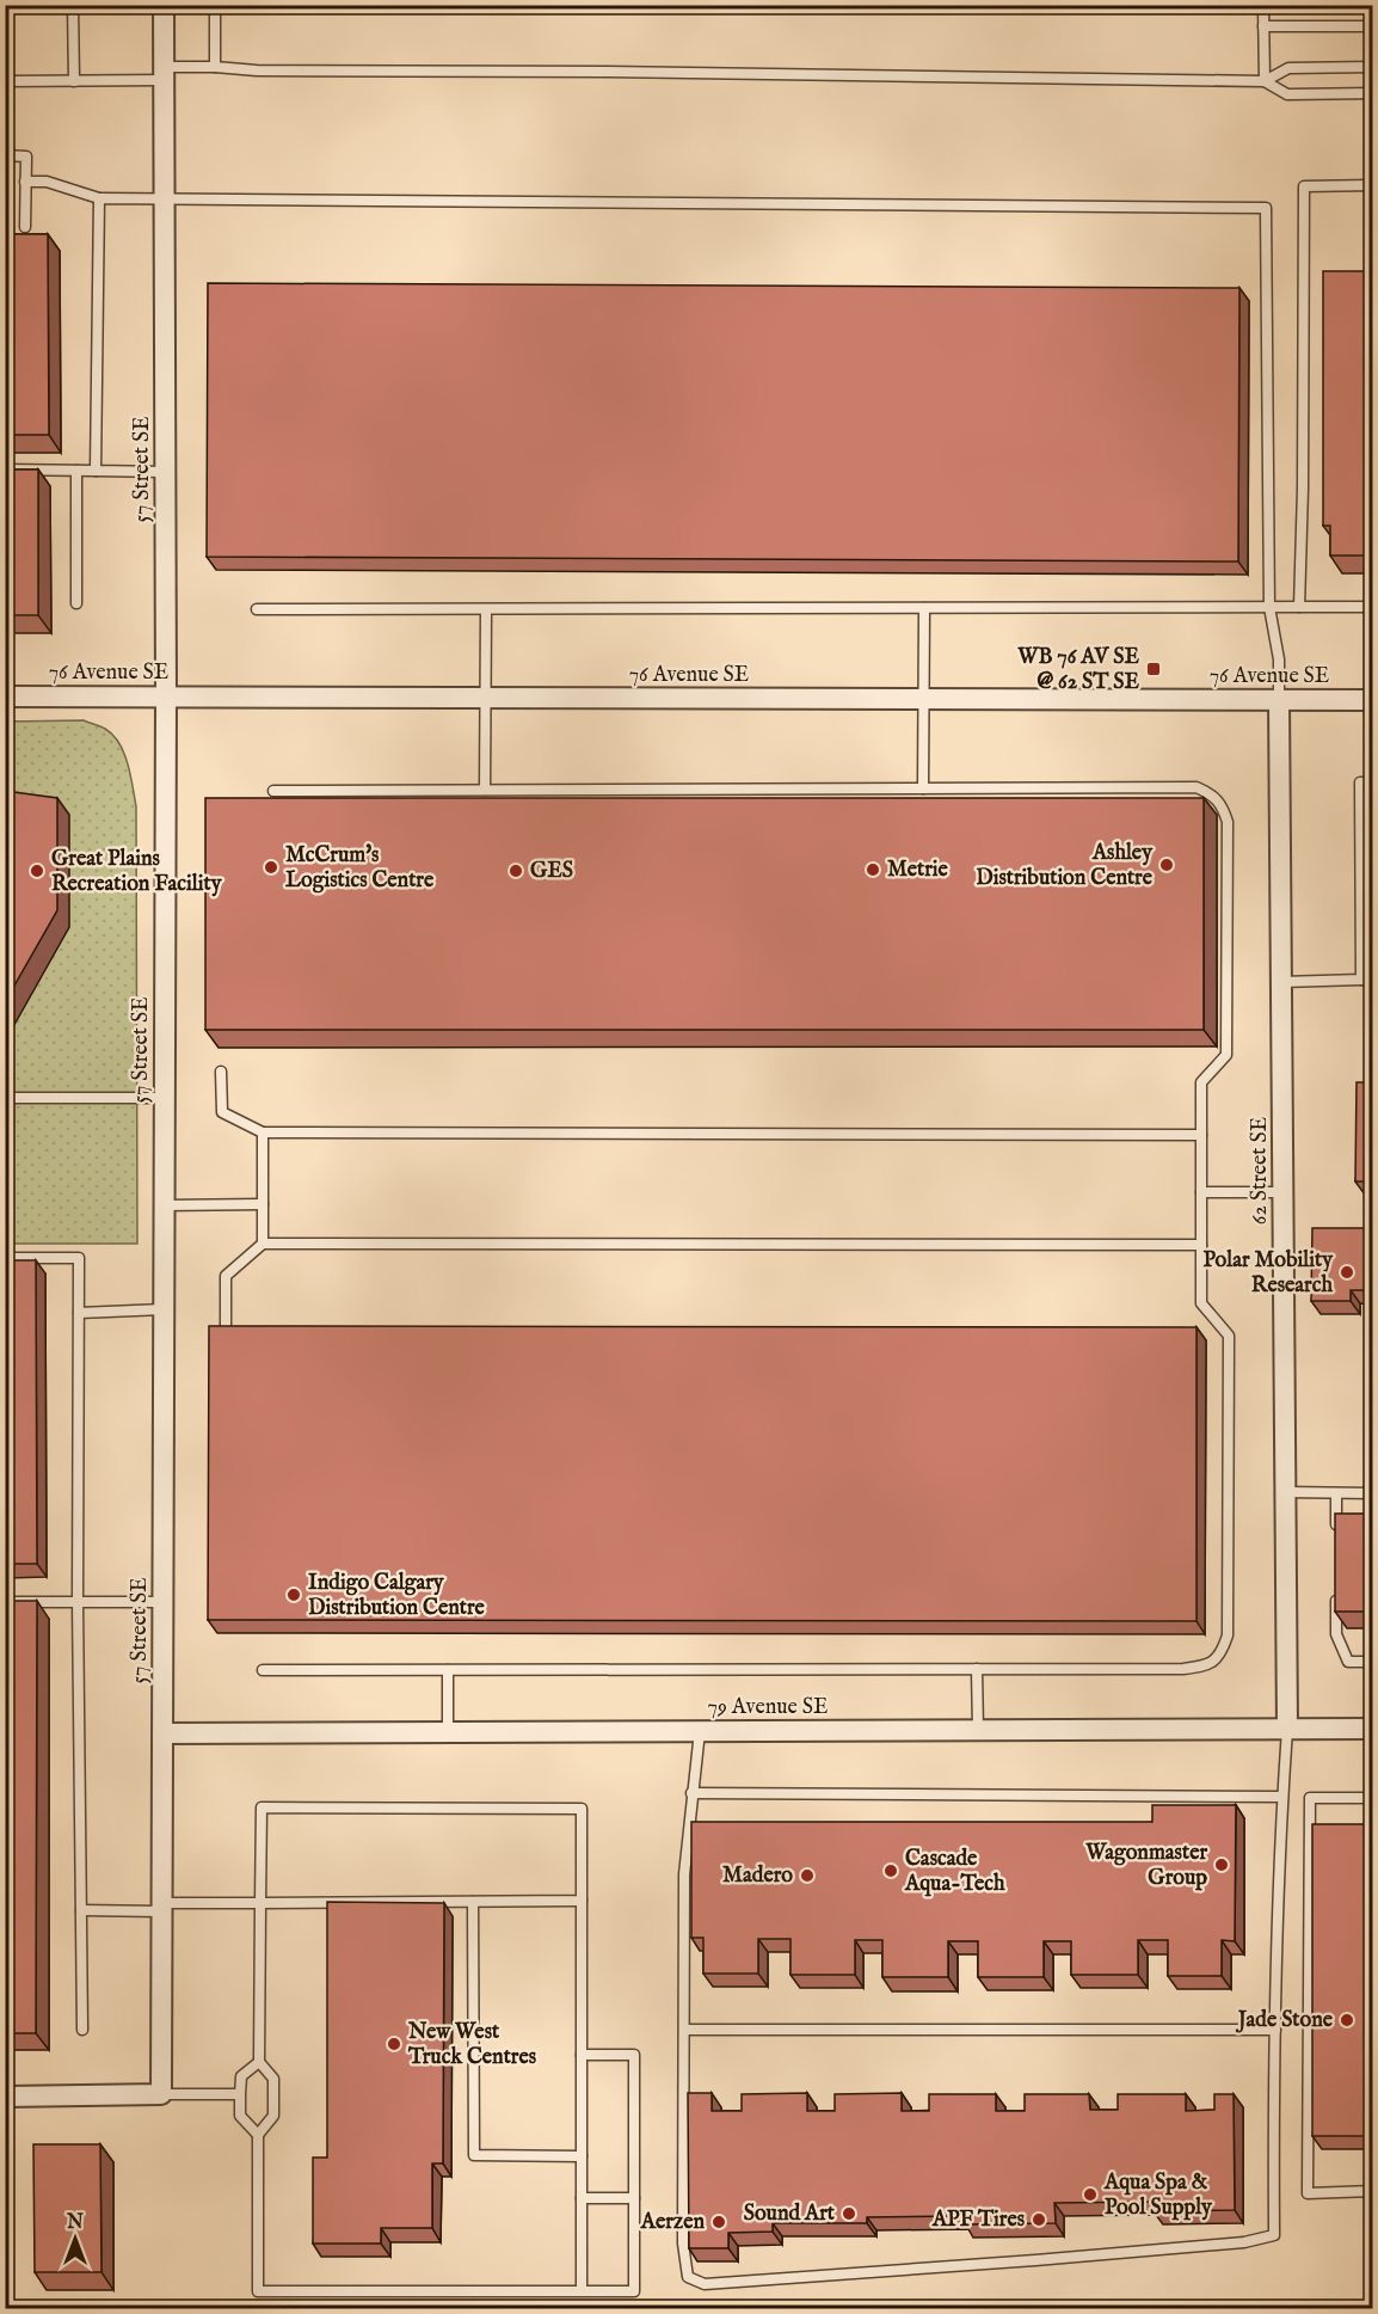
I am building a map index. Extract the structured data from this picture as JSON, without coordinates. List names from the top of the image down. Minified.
{"streets":{"street":["57 Street SE","76 Avenue SE","62 Street SE","79 Avenue SE"]},"crossings":[["57 Street SE","76 Avenue SE"],["57 Street SE","79 Avenue SE"],["76 Avenue SE","62 Street SE"],["62 Street SE","79 Avenue SE"]],"places":{"transit":["WB 76 AV SE @ 62 ST SE"],"other":["Ashley Distribution Centre","McCrum's Logistics Centre","Metrie","Great Plains Recreation Facility","GES","Polar Mobility Research","Indigo Calgary Distribution Centre","Wagonmaster Group","Cascade Aqua-Tech","Madero","Jade Stone","New West Truck Centres","Aqua Spa & Pool Supply","Sound Art","APF Tires","Aerzen"]},"north":"top"}
